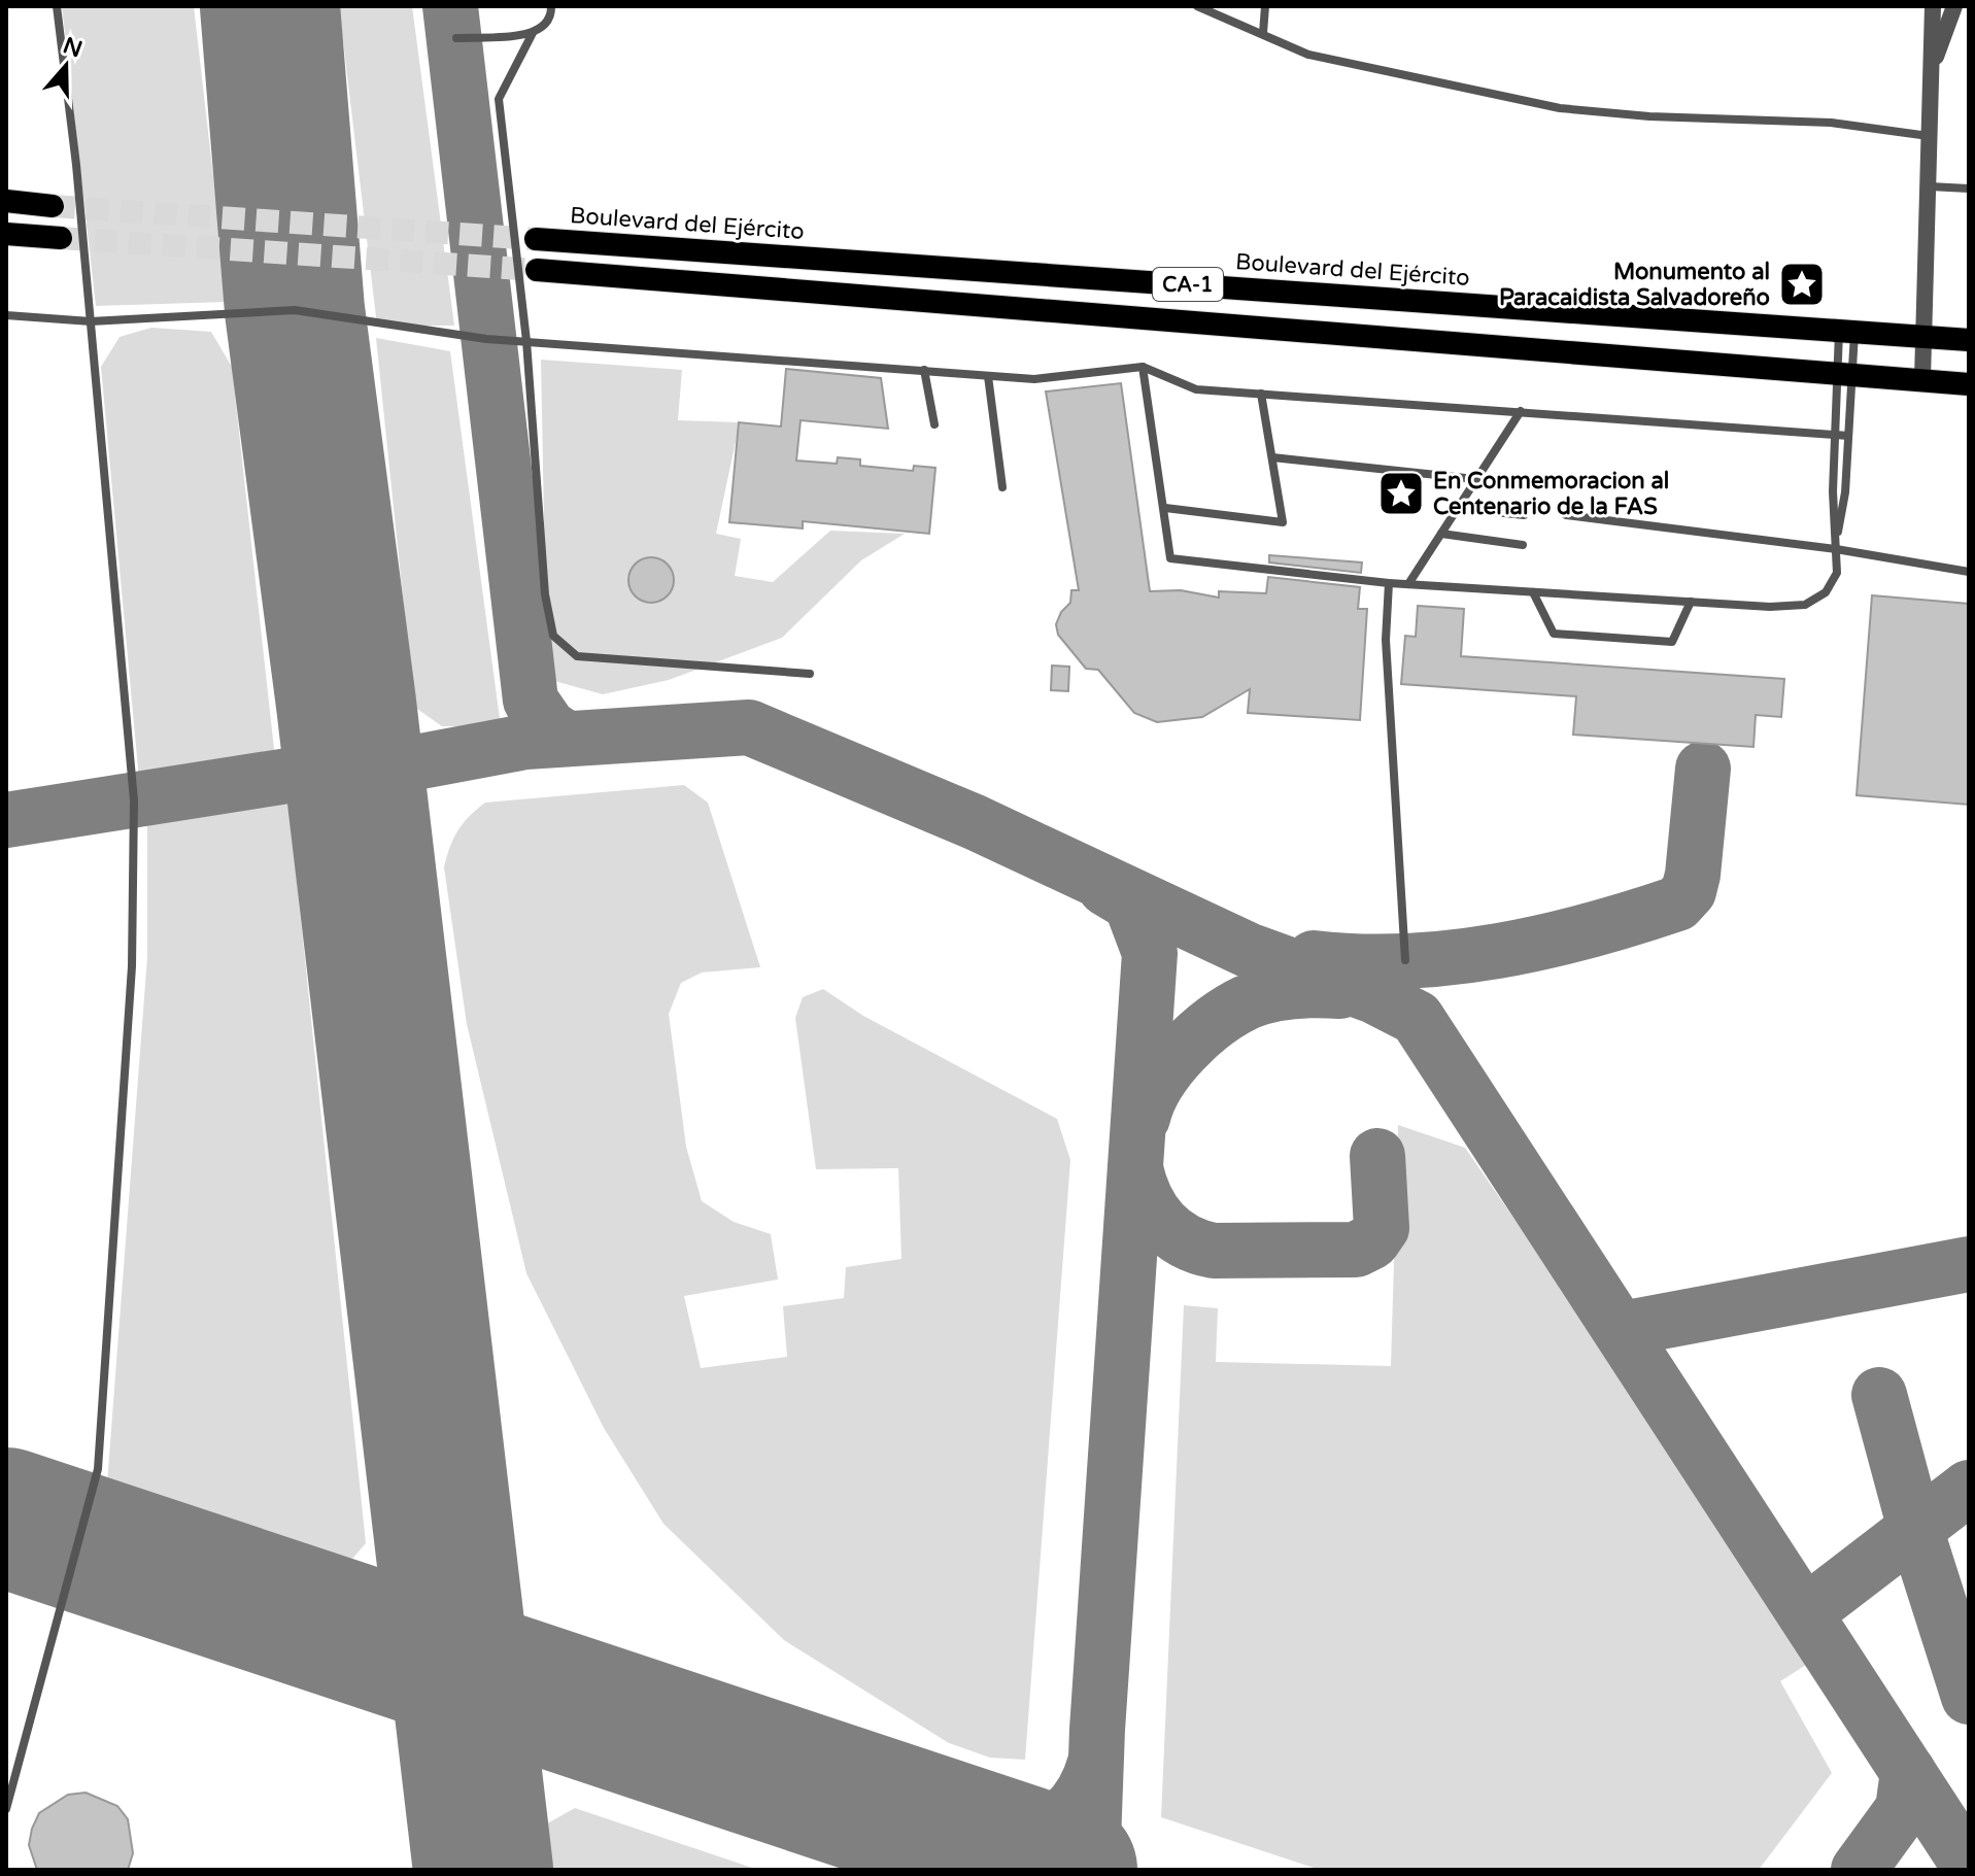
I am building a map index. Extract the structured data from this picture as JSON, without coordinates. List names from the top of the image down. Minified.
{"streets":{"highway":["Boulevard del Ejército","CA-1"]},"places":{"place":["Monumento al Paracaidista Salvadoreño","En Conmemoracion al Centenario de la FAS"]},"north":"top"}
